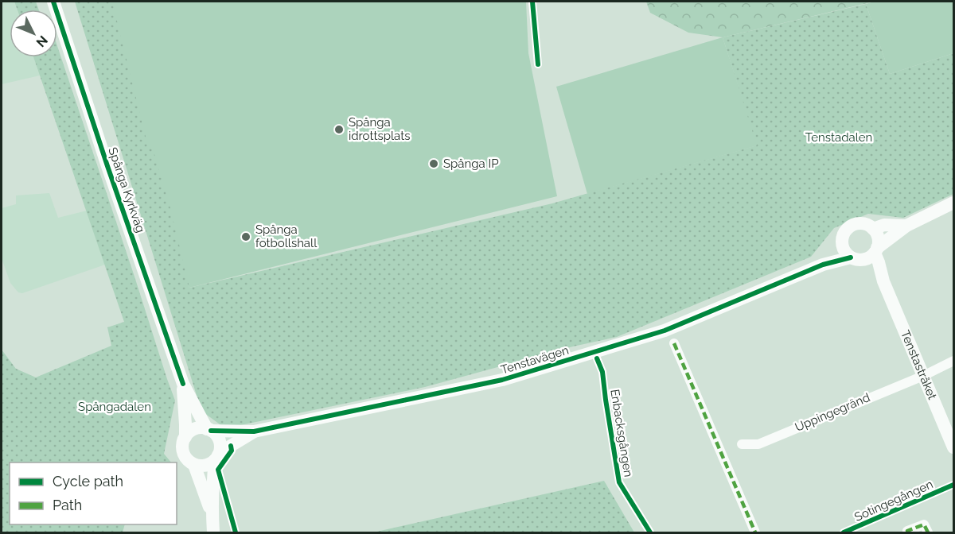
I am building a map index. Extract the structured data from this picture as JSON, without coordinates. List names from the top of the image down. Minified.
{"streets":{"street":["Spånga Kyrkväg","Tenstavägen","Tenstastråket","Uppingegränd"],"cycle path":["Enbacksgången","Sotingegången"]},"crossings":[["Spånga Kyrkväg","Tenstavägen"],["Tenstavägen","Tenstastråket"],["Tenstastråket","Uppingegränd"]],"parks":["Tenstadalen","Spångadalen"],"places":["Spånga idrottsplats","Spånga IP","Spånga fotbollshall"],"legend":["Cycle path","Path"],"north":"bottom right"}
